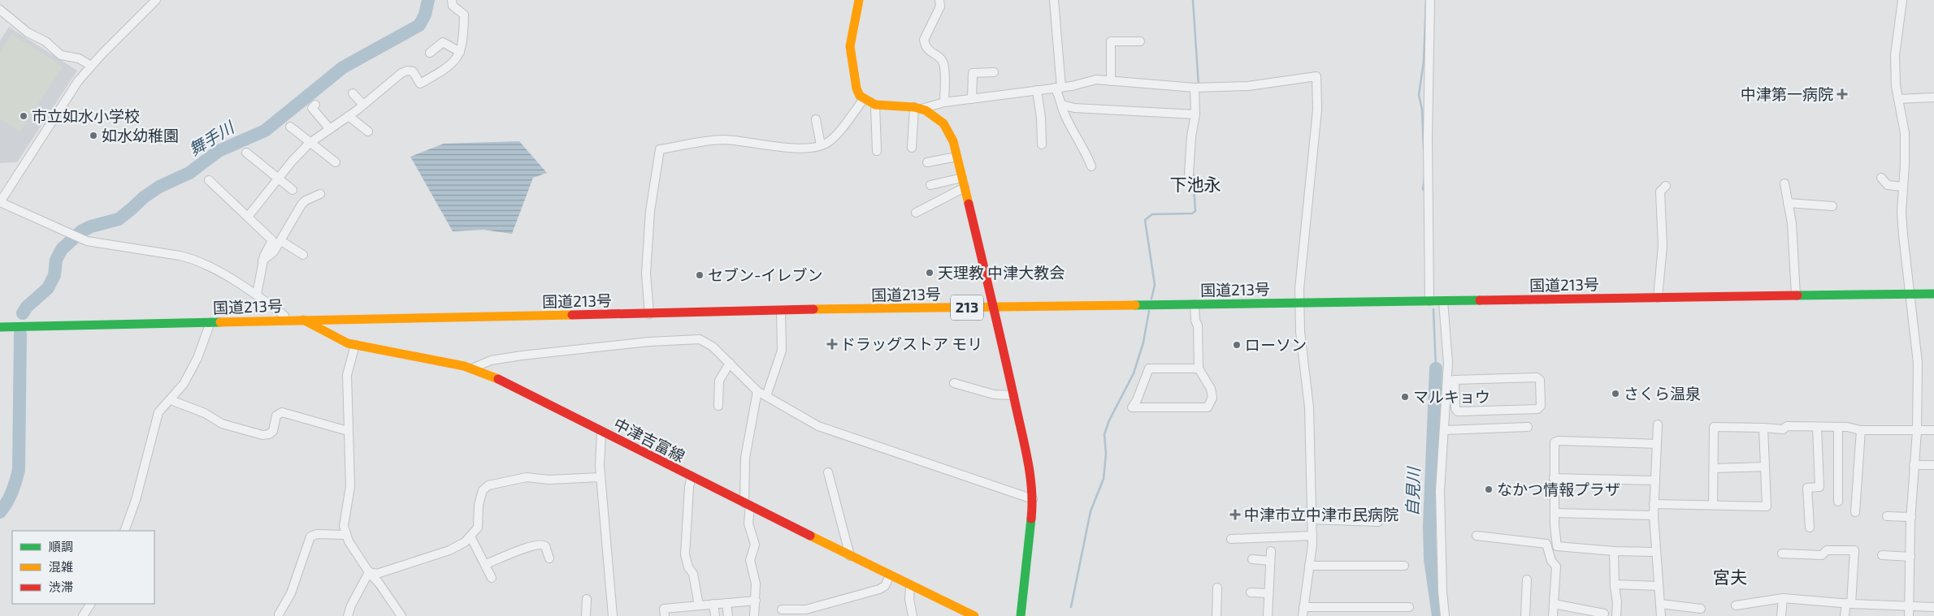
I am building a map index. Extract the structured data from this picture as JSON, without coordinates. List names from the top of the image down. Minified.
{"streets":{"main road":["国道213号","213","中津吉富線"]},"crossings":[["国道213号","中津吉富線"]],"districts":["下池永","宮夫"],"water":["舞手川","自見川"],"places":{"health":["中津第一病院","ドラッグストア モリ","中津市立中津市民病院"],"other":["市立如水小学校","如水幼稚園","天理教 中津大教会","セブン-イレブン","ローソン","さくら温泉","マルキョウ","なかつ情報プラザ"]},"legend":["順調","混雑","渋滞"]}
